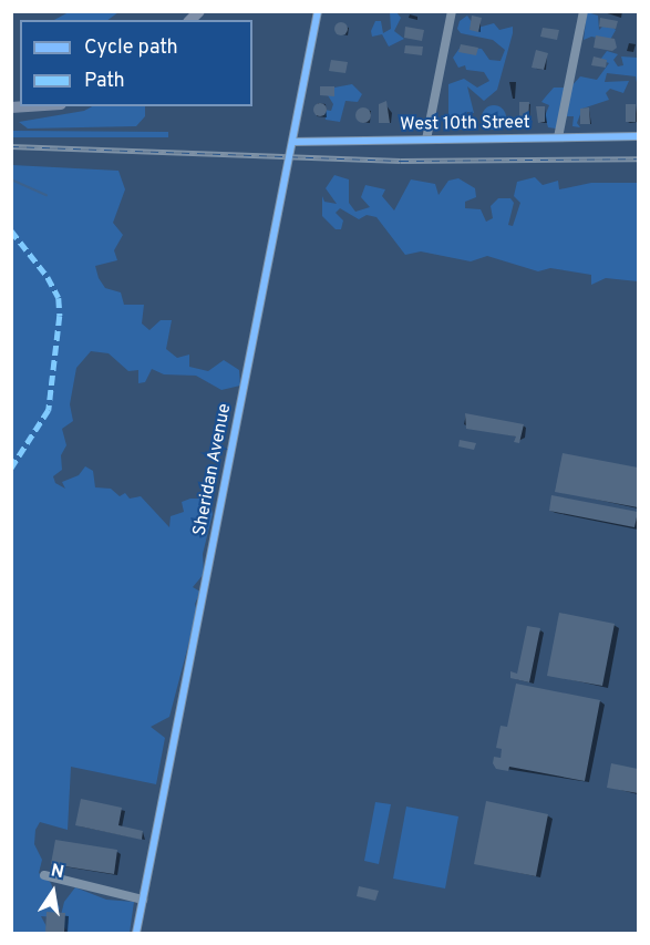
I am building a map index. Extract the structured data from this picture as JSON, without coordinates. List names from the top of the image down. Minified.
{"streets":{"street":["West 10th Street","Sheridan Avenue"]},"crossings":[["West 10th Street","Sheridan Avenue"]],"legend":["Cycle path","Path"],"north":"top"}
